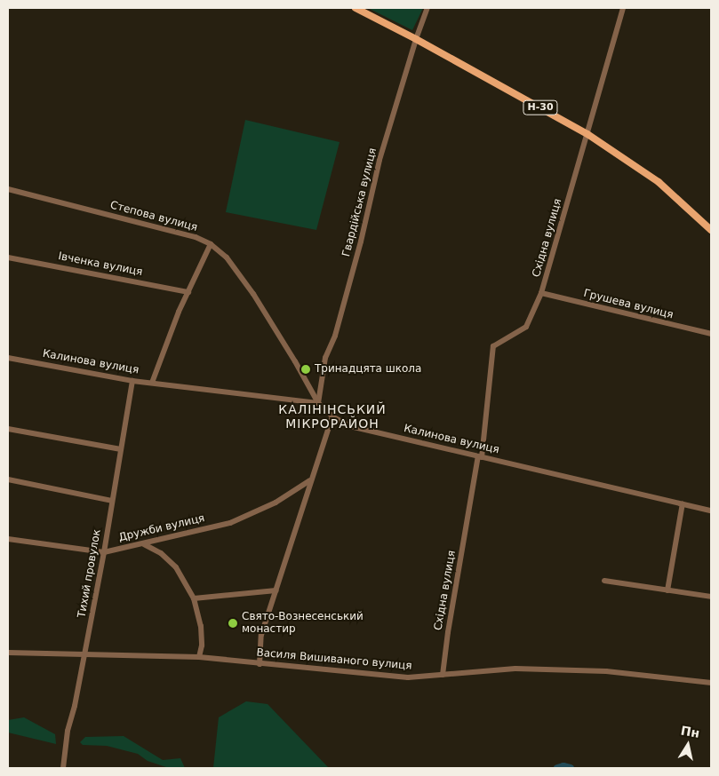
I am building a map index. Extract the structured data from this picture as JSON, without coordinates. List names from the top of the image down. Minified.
{"streets":{"main road":["Н-30"],"street":["Гвардійська вулиця","Степова вулиця","Східна вулиця","Івченка вулиця","Грушева вулиця","Калинова вулиця","Дружби вулиця","Тихий провулок","Василя Вишиваного вулиця"]},"crossings":[["Н-30","Гвардійська вулиця"],["Н-30","Східна вулиця"],["Гвардійська вулиця","Степова вулиця"],["Гвардійська вулиця","Калинова вулиця"],["Степова вулиця","Калинова вулиця"],["Східна вулиця","Грушева вулиця"],["Східна вулиця","Калинова вулиця"],["Східна вулиця","Василя Вишиваного вулиця"],["Калинова вулиця","Тихий провулок"],["Дружби вулиця","Тихий провулок"],["Тихий провулок","Василя Вишиваного вулиця"]],"districts":["КАЛІНІНСЬКИЙ МІКРОРАЙОН"],"places":["Тринадцята школа","Cвято-Вознесенський монастир"],"north":"top"}
